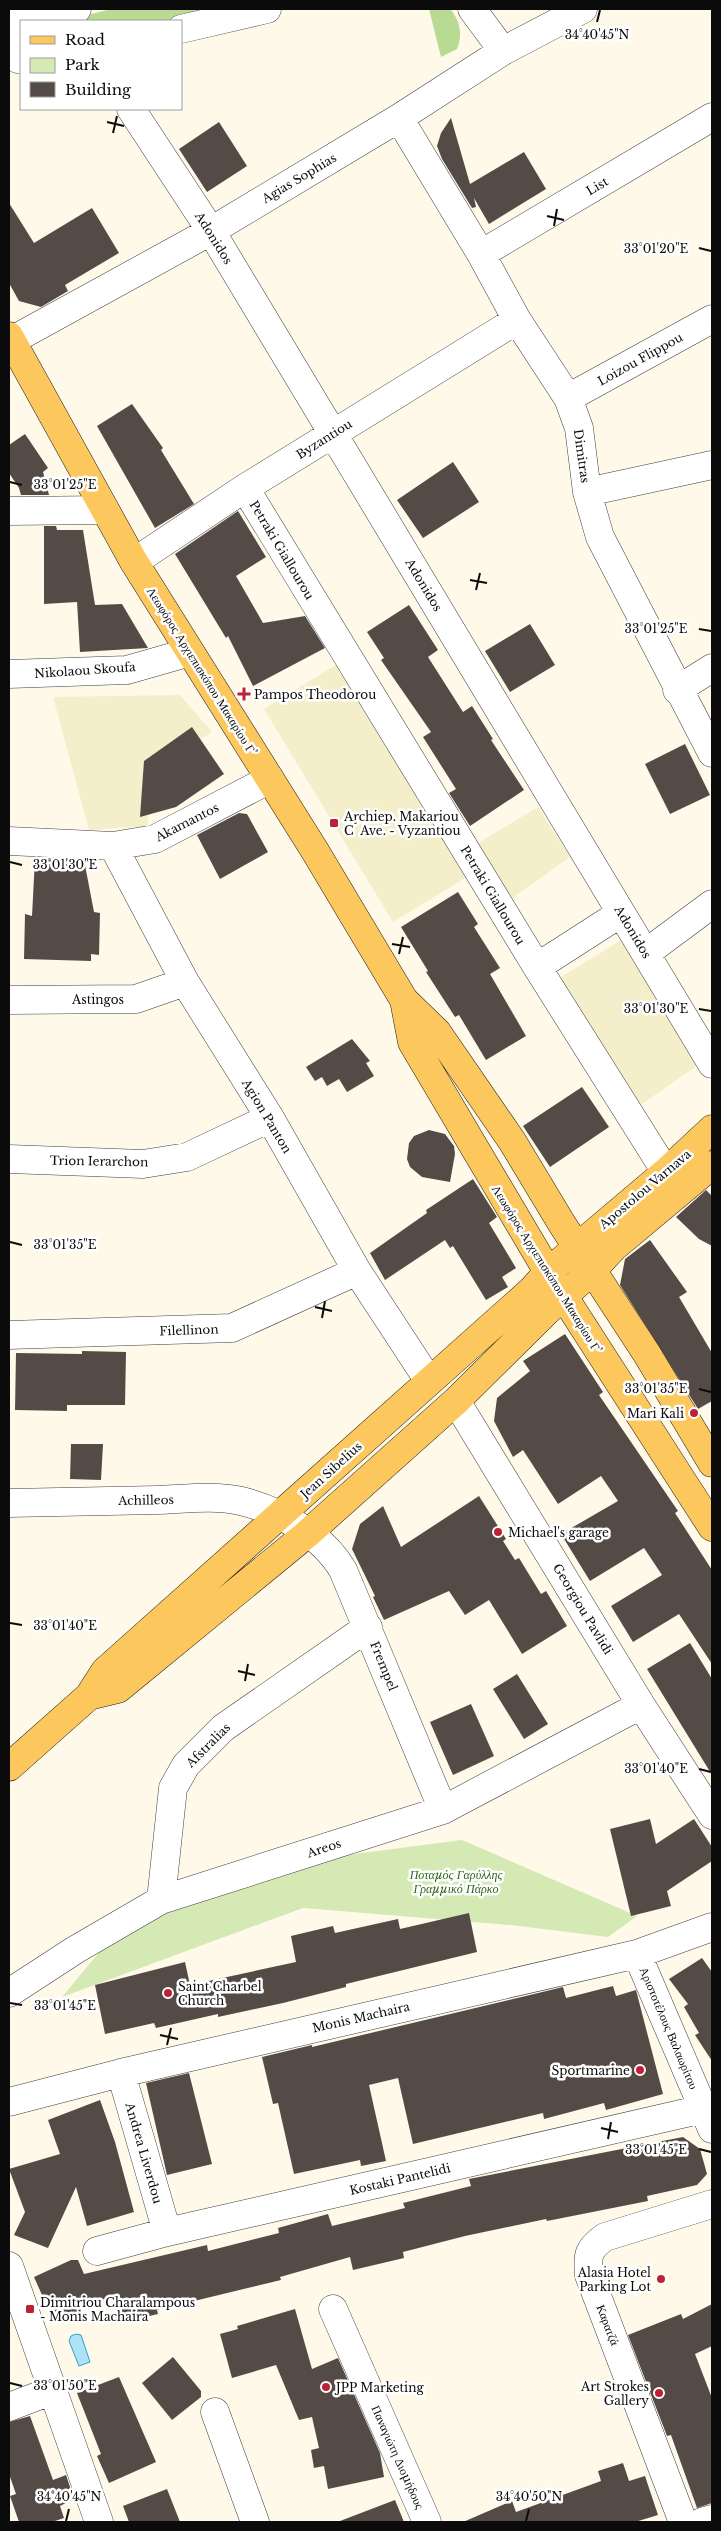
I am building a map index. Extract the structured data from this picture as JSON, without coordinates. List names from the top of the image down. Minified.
{"streets":{"main road":["Λεωφόρος Αρχιεπισκόπου Μακαρίου Γ’","Apostolou Varnava","Jean Sibelius"],"street":["Agias Sophias","List","Adonidos","Loizou Flippou","Byzantiou","Dimitras","Petraki Giallourou","Nikolaou Skoufa","Akamantos","Astingos","Agion Panton","Trion Ierarchon","Filellinon","Achilleos","Georgiou Pavlidi","Frempel","Afstralias","Areos","Monis Machaira","Αριστοτέλους Βαλαωρίτου","Andrea Liverdou","Kostaki Pantelidi","Καρατζά","Παναγιώτη Διομήδους"]},"crossings":[["Agias Sophias","Adonidos"],["Agias Sophias","Dimitras"],["Agias Sophias","Λεωφόρος Αρχιεπισκόπου Μακαρίου Γ’"],["List","Dimitras"],["Adonidos","Byzantiou"],["Loizou Flippou","Dimitras"],["Byzantiou","Dimitras"],["Byzantiou","Petraki Giallourou"],["Byzantiou","Λεωφόρος Αρχιεπισκόπου Μακαρίου Γ’"],["Petraki Giallourou","Apostolou Varnava"],["Nikolaou Skoufa","Λεωφόρος Αρχιεπισκόπου Μακαρίου Γ’"],["Λεωφόρος Αρχιεπισκόπου Μακαρίου Γ’","Akamantos"],["Λεωφόρος Αρχιεπισκόπου Μακαρίου Γ’","Apostolou Varnava"],["Λεωφόρος Αρχιεπισκόπου Μακαρίου Γ’","Jean Sibelius"],["Akamantos","Agion Panton"],["Astingos","Agion Panton"],["Agion Panton","Trion Ierarchon"],["Agion Panton","Filellinon"],["Agion Panton","Jean Sibelius"],["Apostolou Varnava","Jean Sibelius"],["Jean Sibelius","Achilleos"],["Jean Sibelius","Georgiou Pavlidi"],["Jean Sibelius","Frempel"],["Achilleos","Frempel"],["Georgiou Pavlidi","Areos"],["Frempel","Afstralias"],["Frempel","Areos"],["Afstralias","Areos"],["Monis Machaira","Αριστοτέλους Βαλαωρίτου"],["Monis Machaira","Andrea Liverdou"],["Αριστοτέλους Βαλαωρίτου","Kostaki Pantelidi"],["Andrea Liverdou","Kostaki Pantelidi"]],"parks":["Ποταμός Γαρύλλης Γραμμικό Πάρκο"],"places":{"health":["Pampos Theodorou"],"transit":["Archiep. Makariou C´ Ave. - Vyzantiou","Dimitriou Charalampous - Monis Machaira"],"other":["Mari Kali","Michael's garage","Saint Charbel Church","Sportmarine","Alasia Hotel Parking Lot","JPP Marketing","Art Strokes Gallery"]},"legend":["Road","Park","Building"],"coordinates":["34°40'45\"N","33°01'20\"E","33°01'25\"E","33°01'30\"E","33°01'35\"E","33°01'40\"E","33°01'45\"E","33°01'50\"E","34°40'50\"N"]}
